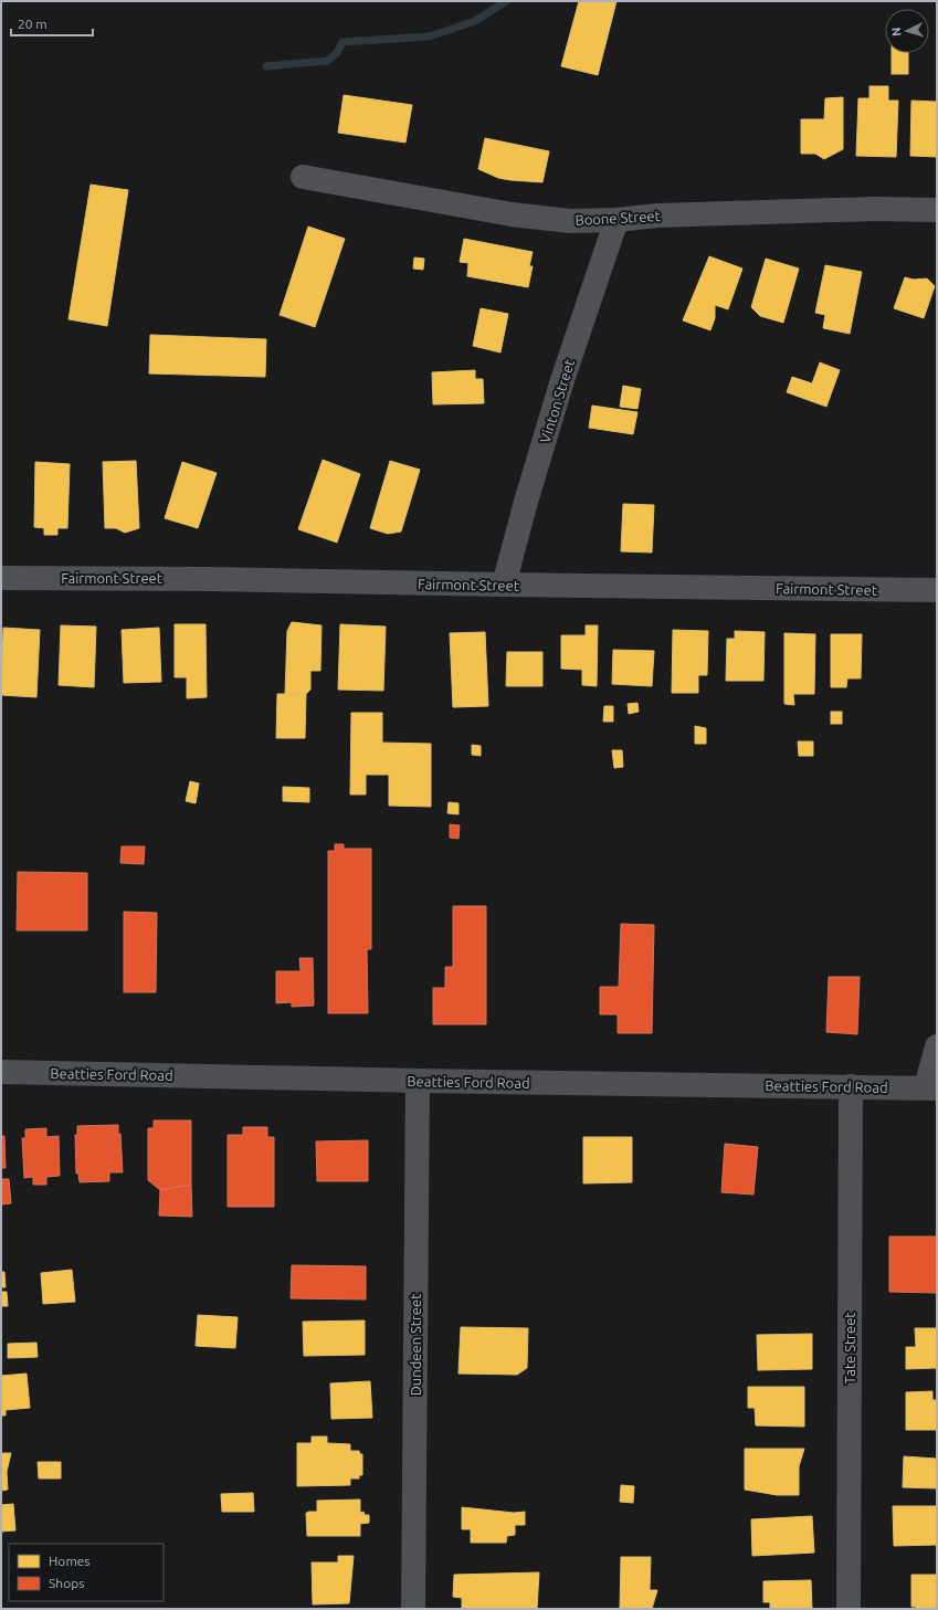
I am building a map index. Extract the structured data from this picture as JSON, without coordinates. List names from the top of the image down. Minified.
{"streets":{"main road":["Beatties Ford Road"],"street":["Boone Street","Vinton Street","Fairmont Street","Dundeen Street","Tate Street"]},"crossings":[["Boone Street","Vinton Street"],["Vinton Street","Fairmont Street"],["Beatties Ford Road","Dundeen Street"],["Beatties Ford Road","Tate Street"]],"legend":["Homes","Shops"],"scale_bar":"20 m","north":"left"}
